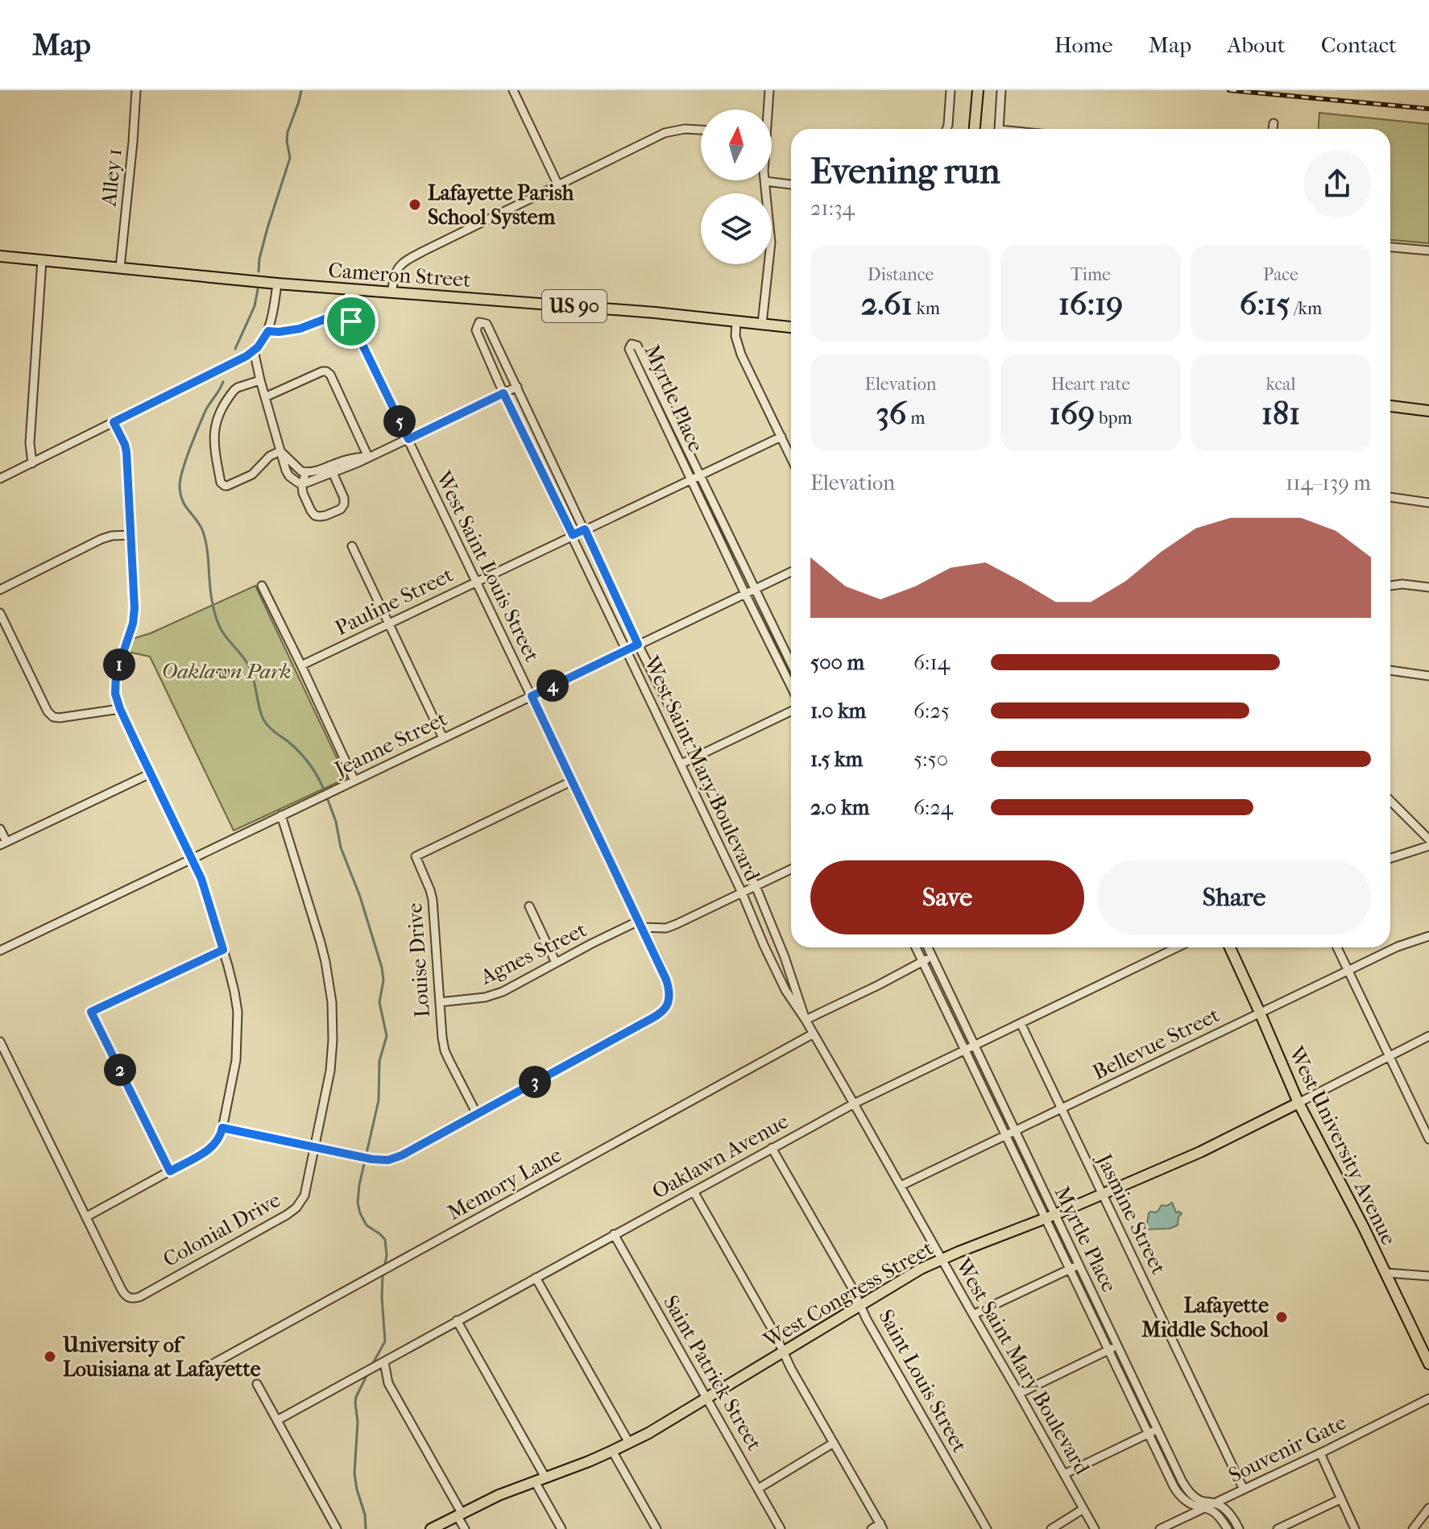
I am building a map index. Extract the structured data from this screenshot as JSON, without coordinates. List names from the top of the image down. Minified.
{"streets":{"main road":["Cameron Street","US 90","West University Avenue","West Congress Street"],"street":["Alley 1","Myrtle Place","West Saint Louis Street","Pauline Street","Jeanne Street","West Saint Mary Boulevard","Agnes Street","Louise Drive","Bellevue Street","Oaklawn Avenue","Memory Lane","Jasmine Street","Colonial Drive","Saint Patrick Street","Saint Louis Street","Souvenir Gate"]},"crossings":[["Alley 1","Cameron Street"],["Myrtle Place","Pauline Street"],["Myrtle Place","Jeanne Street"],["Myrtle Place","Bellevue Street"],["Myrtle Place","Oaklawn Avenue"],["Myrtle Place","West Congress Street"],["Myrtle Place","Souvenir Gate"],["West Saint Louis Street","Pauline Street"],["West Saint Louis Street","Jeanne Street"],["West Saint Louis Street","Agnes Street"],["West Saint Louis Street","Louise Drive"],["Pauline Street","West Saint Mary Boulevard"],["Jeanne Street","West Saint Mary Boulevard"],["Jeanne Street","Colonial Drive"],["West Saint Mary Boulevard","Agnes Street"],["West Saint Mary Boulevard","Bellevue Street"],["West Saint Mary Boulevard","Oaklawn Avenue"],["West Saint Mary Boulevard","Memory Lane"],["West Saint Mary Boulevard","West Congress Street"],["Agnes Street","Louise Drive"],["Bellevue Street","West University Avenue"],["Bellevue Street","Jasmine Street"],["West University Avenue","West Congress Street"],["Oaklawn Avenue","Jasmine Street"],["Oaklawn Avenue","Saint Patrick Street"],["Oaklawn Avenue","Saint Louis Street"],["Jasmine Street","West Congress Street"],["Jasmine Street","Souvenir Gate"],["West Congress Street","Saint Patrick Street"],["West Congress Street","Saint Louis Street"]],"parks":["Oaklawn Park"],"places":["Lafayette Parish School System","Lafayette Middle School","University of Louisiana at Lafayette"],"north":"top","page":{"header":"Map","nav":["Home","Map","About","Contact"],"heading":["Evening run","21:34"],"stats":[["Distance","2.61 km"],["Time","16:19"],["Pace","6:15 /km"],["Elevation","36 m"],["Heart rate","169 bpm"],["kcal","181"]],"pins":["5","1","4","2","3"],"chart":["Elevation","114–139 m"],"list":[{"name":"500 m","note":"6:14"},{"name":"1.0 km","note":"6:25"},{"name":"1.5 km","note":"5:50"},{"name":"2.0 km","note":"6:24"}],"buttons":["Save","Share"]}}
